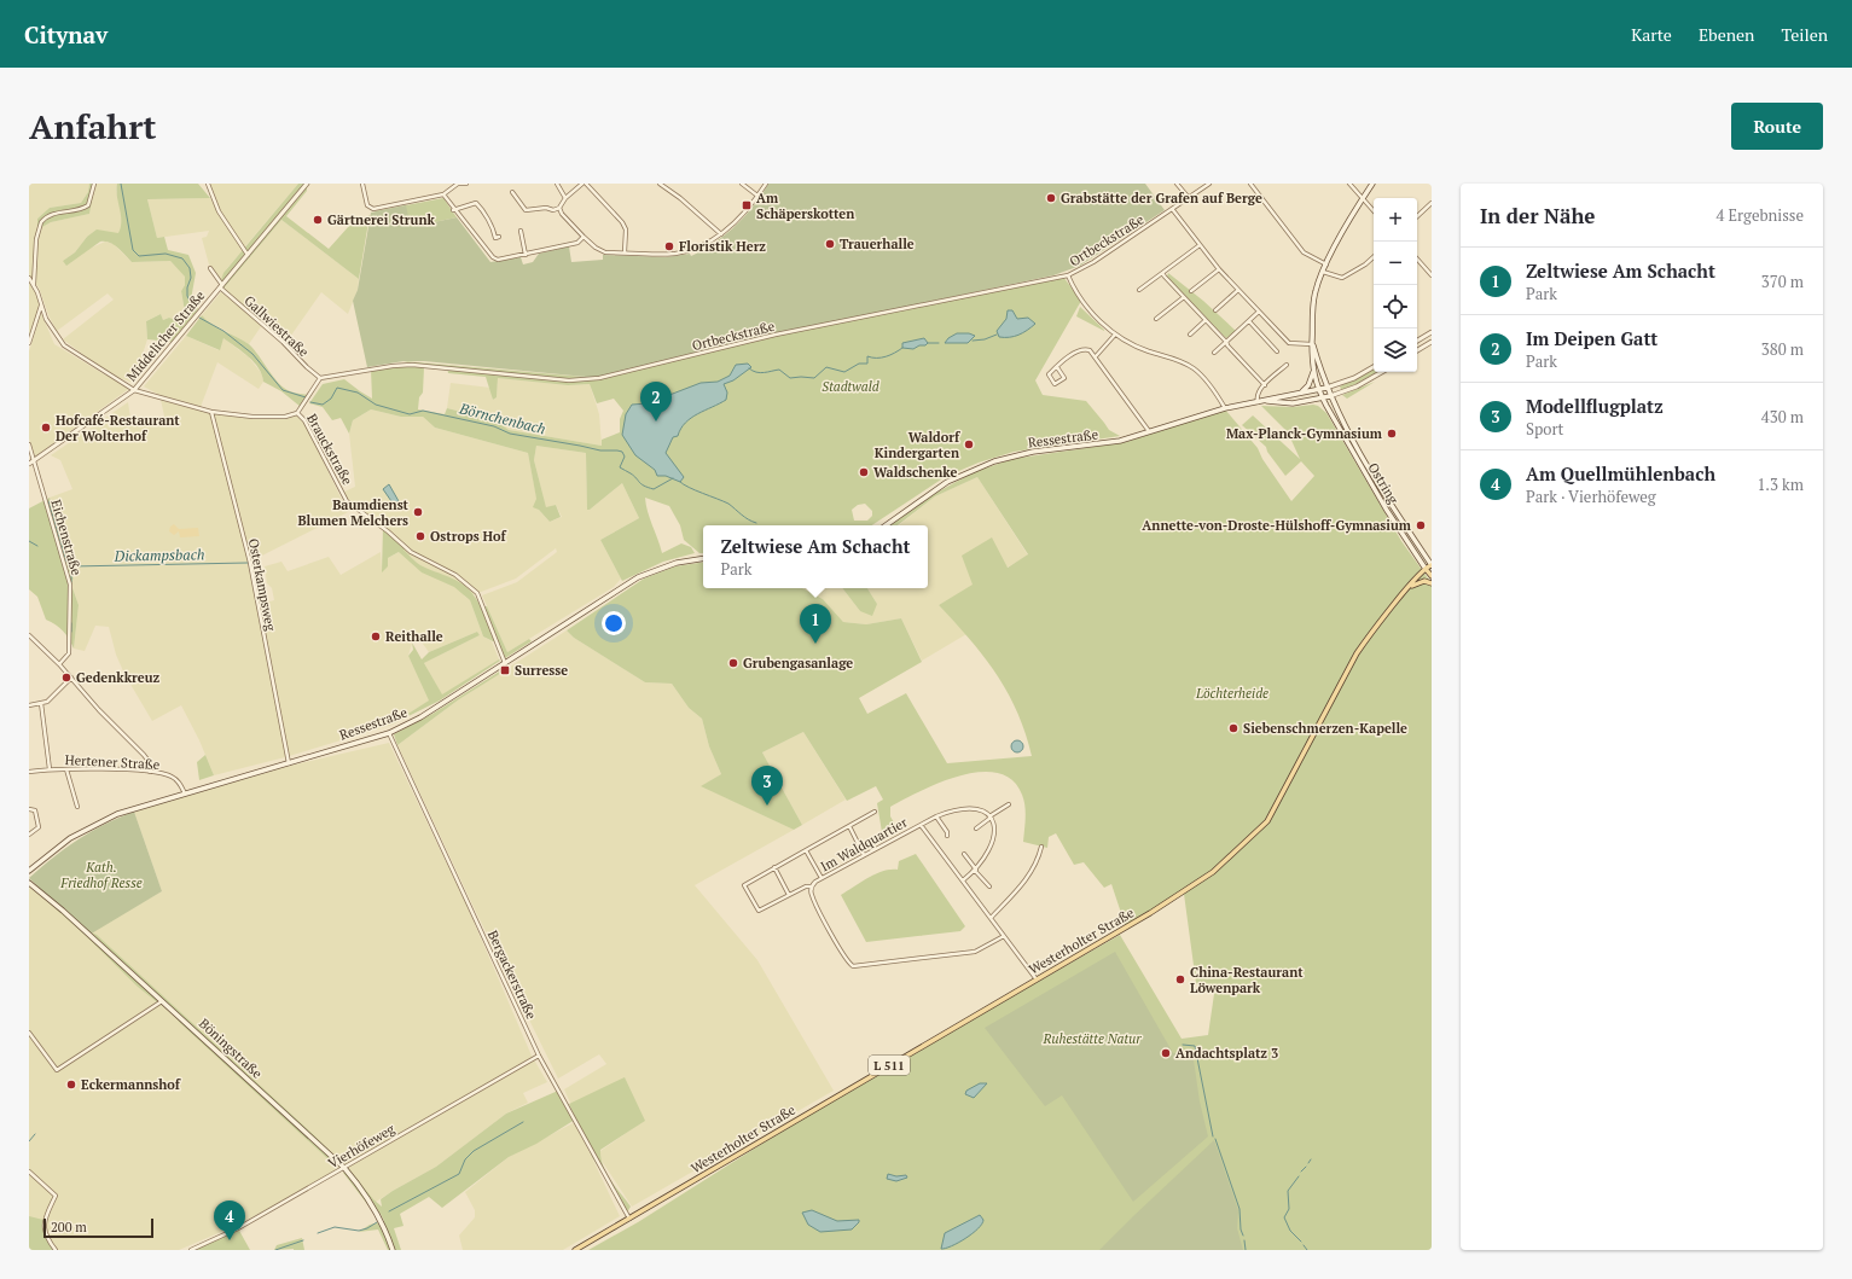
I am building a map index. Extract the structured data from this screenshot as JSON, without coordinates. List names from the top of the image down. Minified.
{"streets":{"main road":["Ressestraße","Ostring","Westerholter Straße","Böningstraße","L 511"],"street":["Ortbeckstraße","Gallwiestraße","Middelicher Straße","Brauckstraße","Eichenstraße","Osterkampsweg","Hertener Straße","Im Waldquartier","Bergackerstraße","Vierhöfeweg"]},"crossings":[["Ortbeckstraße","Gallwiestraße"],["Gallwiestraße","Middelicher Straße"],["Middelicher Straße","Brauckstraße"],["Middelicher Straße","Eichenstraße"],["Ressestraße","Brauckstraße"],["Ressestraße","Ostring"],["Ressestraße","Osterkampsweg"],["Ressestraße","Hertener Straße"],["Ressestraße","Bergackerstraße"],["Brauckstraße","Osterkampsweg"],["Ostring","Westerholter Straße"],["Im Waldquartier","Westerholter Straße"],["Westerholter Straße","Bergackerstraße"],["Westerholter Straße","L 511"],["Bergackerstraße","L 511"],["Bergackerstraße","Vierhöfeweg"],["Böningstraße","Vierhöfeweg"]],"water":["Börnchenbach","Dickampsbach"],"parks":["Stadtwald","Löchterheide","Kath. Friedhof Resse","Ruhestätte Natur"],"places":{"other":["Grabstätte der Grafen auf Berge","Gärtnerei Strunk","Trauerhalle","Floristik Herz","Hofcafé-Restaurant Der Wolterhof","Max-Planck-Gymnasium","Waldorf Kindergarten","Waldschenke","Baumdienst Blumen Melchers","Annette-von-Droste-Hülshoff-Gymnasium","Ostrops Hof","Reithalle","Grubengasanlage","Gedenkkreuz","Siebenschmerzen-Kapelle","China-Restaurant Löwenpark","Andachtsplatz 3","Eckermannshof"],"transit":["Am Schäperskotten","Surresse"]},"scale_bar":"200 m","page":{"header":"Citynav","nav":["Karte","Ebenen","Teilen"],"buttons":"Route","title":"Anfahrt","heading":["In der Nähe","4 Ergebnisse"],"map_buttons":["+","−"],"list":[{"mark":"1","name":"Zeltwiese Am Schacht","note":"Park","value":"370 m"},{"mark":"2","name":"Im Deipen Gatt","note":"Park","value":"380 m"},{"mark":"3","name":"Modellflugplatz","note":"Sport","value":"430 m"},{"mark":"4","name":"Am Quellmühlenbach","note":"Park · Vierhöfeweg","value":"1.3 km"}],"pins":["2","1","3","4"],"popup":["Zeltwiese Am Schacht","Park"],"scale":"200 m"}}
